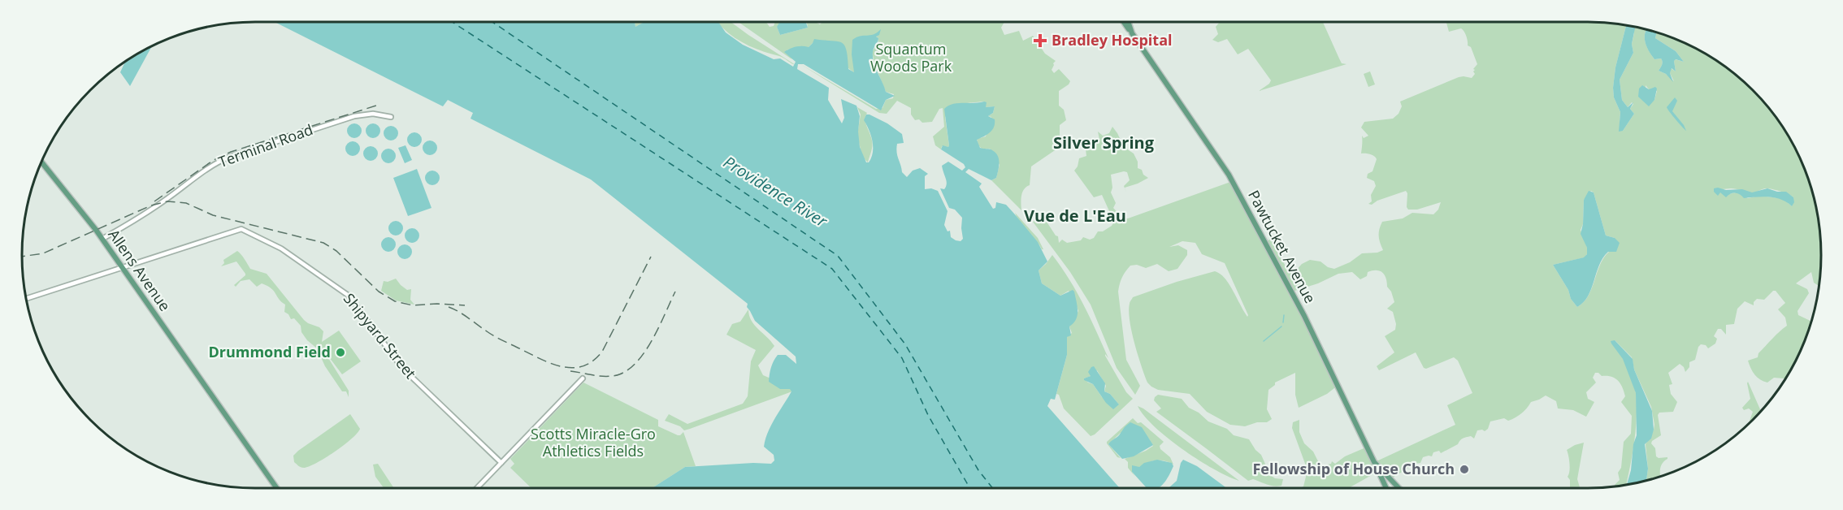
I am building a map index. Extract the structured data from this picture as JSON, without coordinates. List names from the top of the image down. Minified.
{"streets":{"main road":["Pawtucket Avenue","Allens Avenue"],"street":["Terminal Road","Shipyard Street"]},"crossings":[["Terminal Road","Allens Avenue"],["Allens Avenue","Shipyard Street"]],"districts":["Silver Spring","Vue de L'Eau"],"water":["Providence River"],"parks":["Squantum Woods Park","Scotts Miracle-Gro Athletics Fields"],"places":{"health":["Bradley Hospital"],"other":["Drummond Field","Fellowship of House Church"]}}
